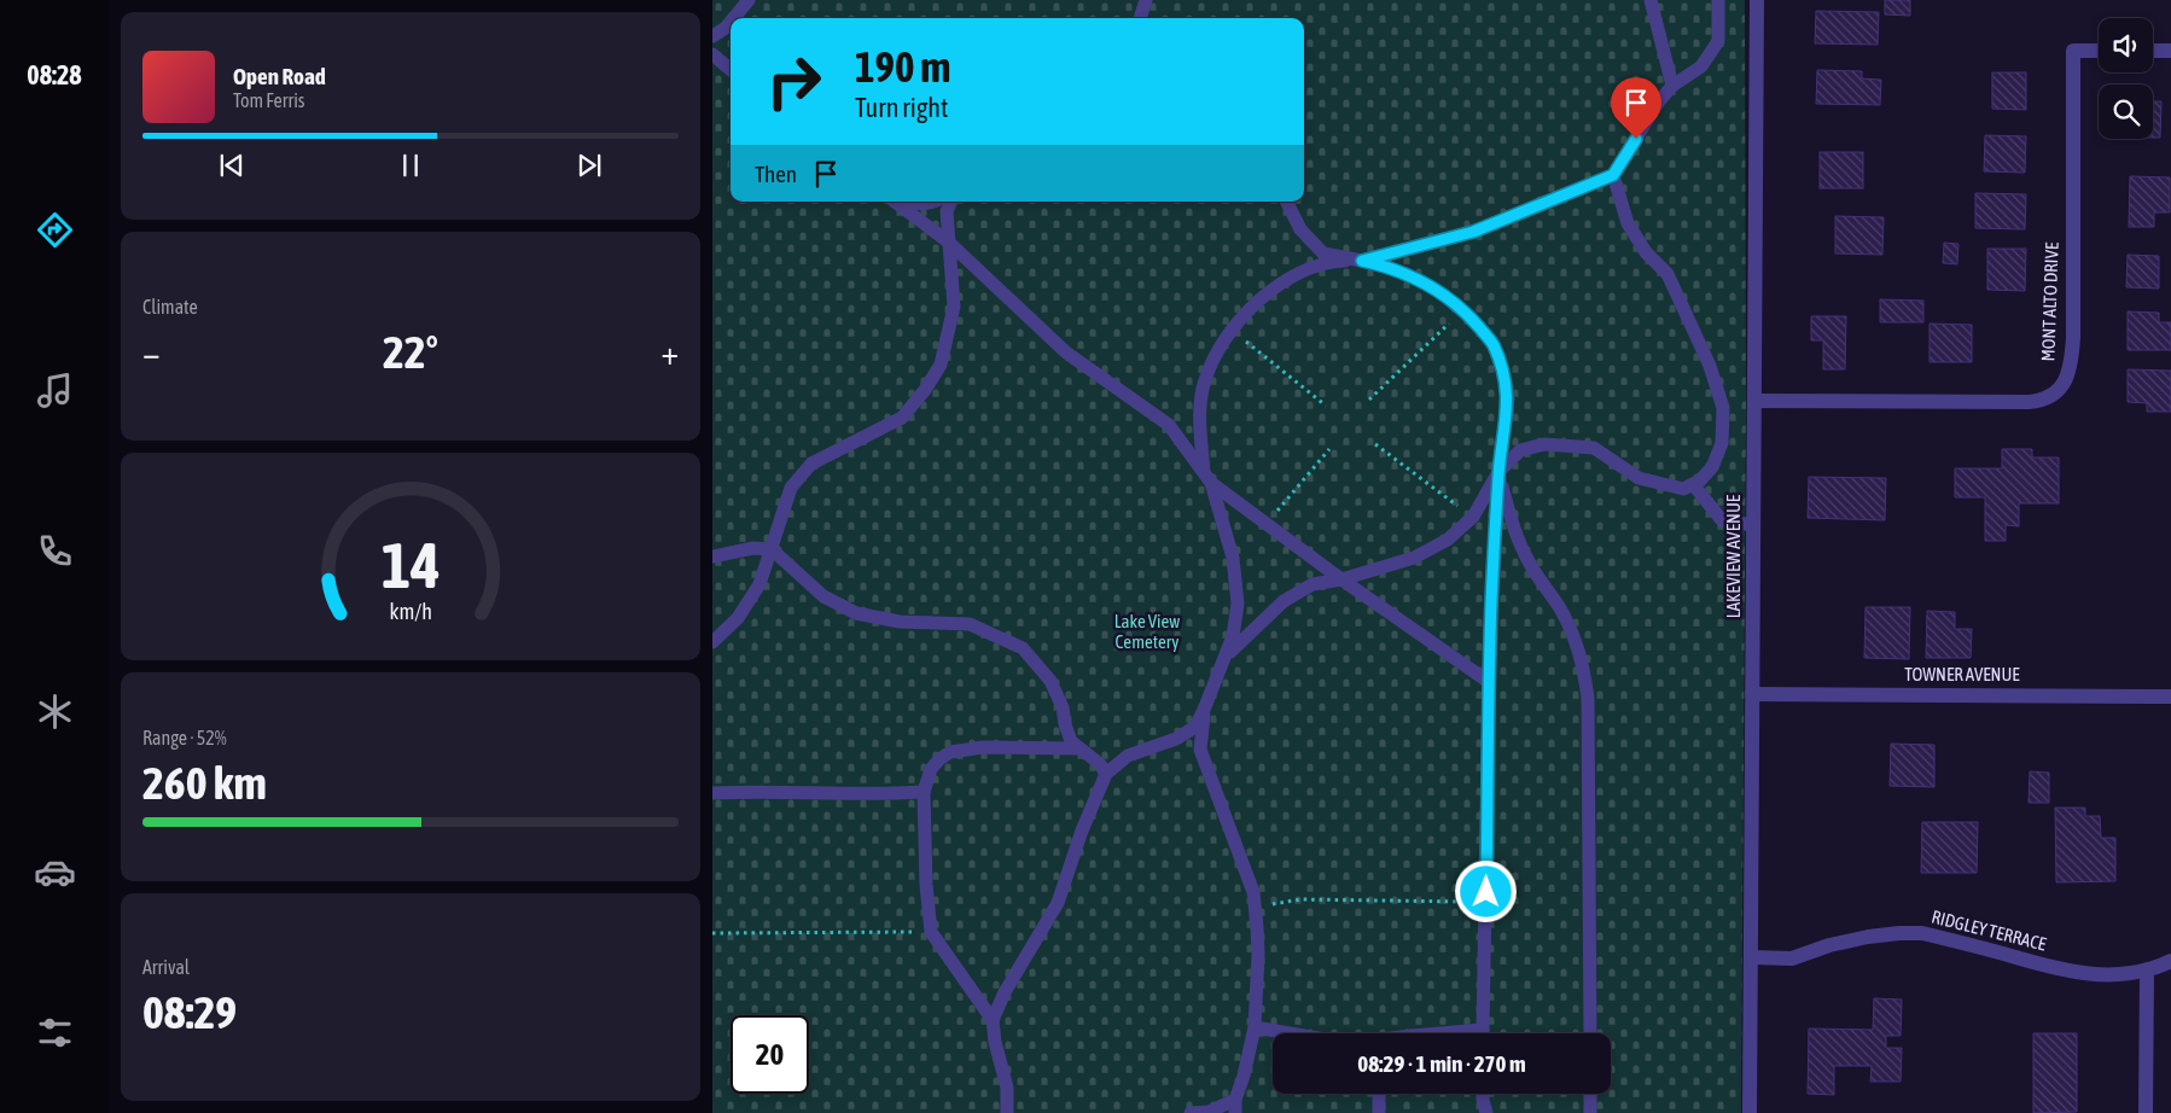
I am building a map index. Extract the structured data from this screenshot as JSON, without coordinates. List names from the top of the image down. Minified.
{"streets":{"street":["MONT ALTO DRIVE","LAKEVIEW AVENUE","TOWNER AVENUE","RIDGLEY TERRACE"]},"crossings":[["MONT ALTO DRIVE","LAKEVIEW AVENUE"],["LAKEVIEW AVENUE","TOWNER AVENUE"],["LAKEVIEW AVENUE","RIDGLEY TERRACE"]],"parks":["Lake View Cemetery"],"page":{"tabs":"08:28","turn":["190 m","Turn right"],"song":["Open Road","Tom Ferris"],"then":"Then","tile":["Climate",["Range · 52%","260 km"],["Arrival","08:29"]],"heat":["−","22°","+"],"limit":"20","trip":"08:29 · 1 min · 270 m","gauge":["14","km/h"]}}
